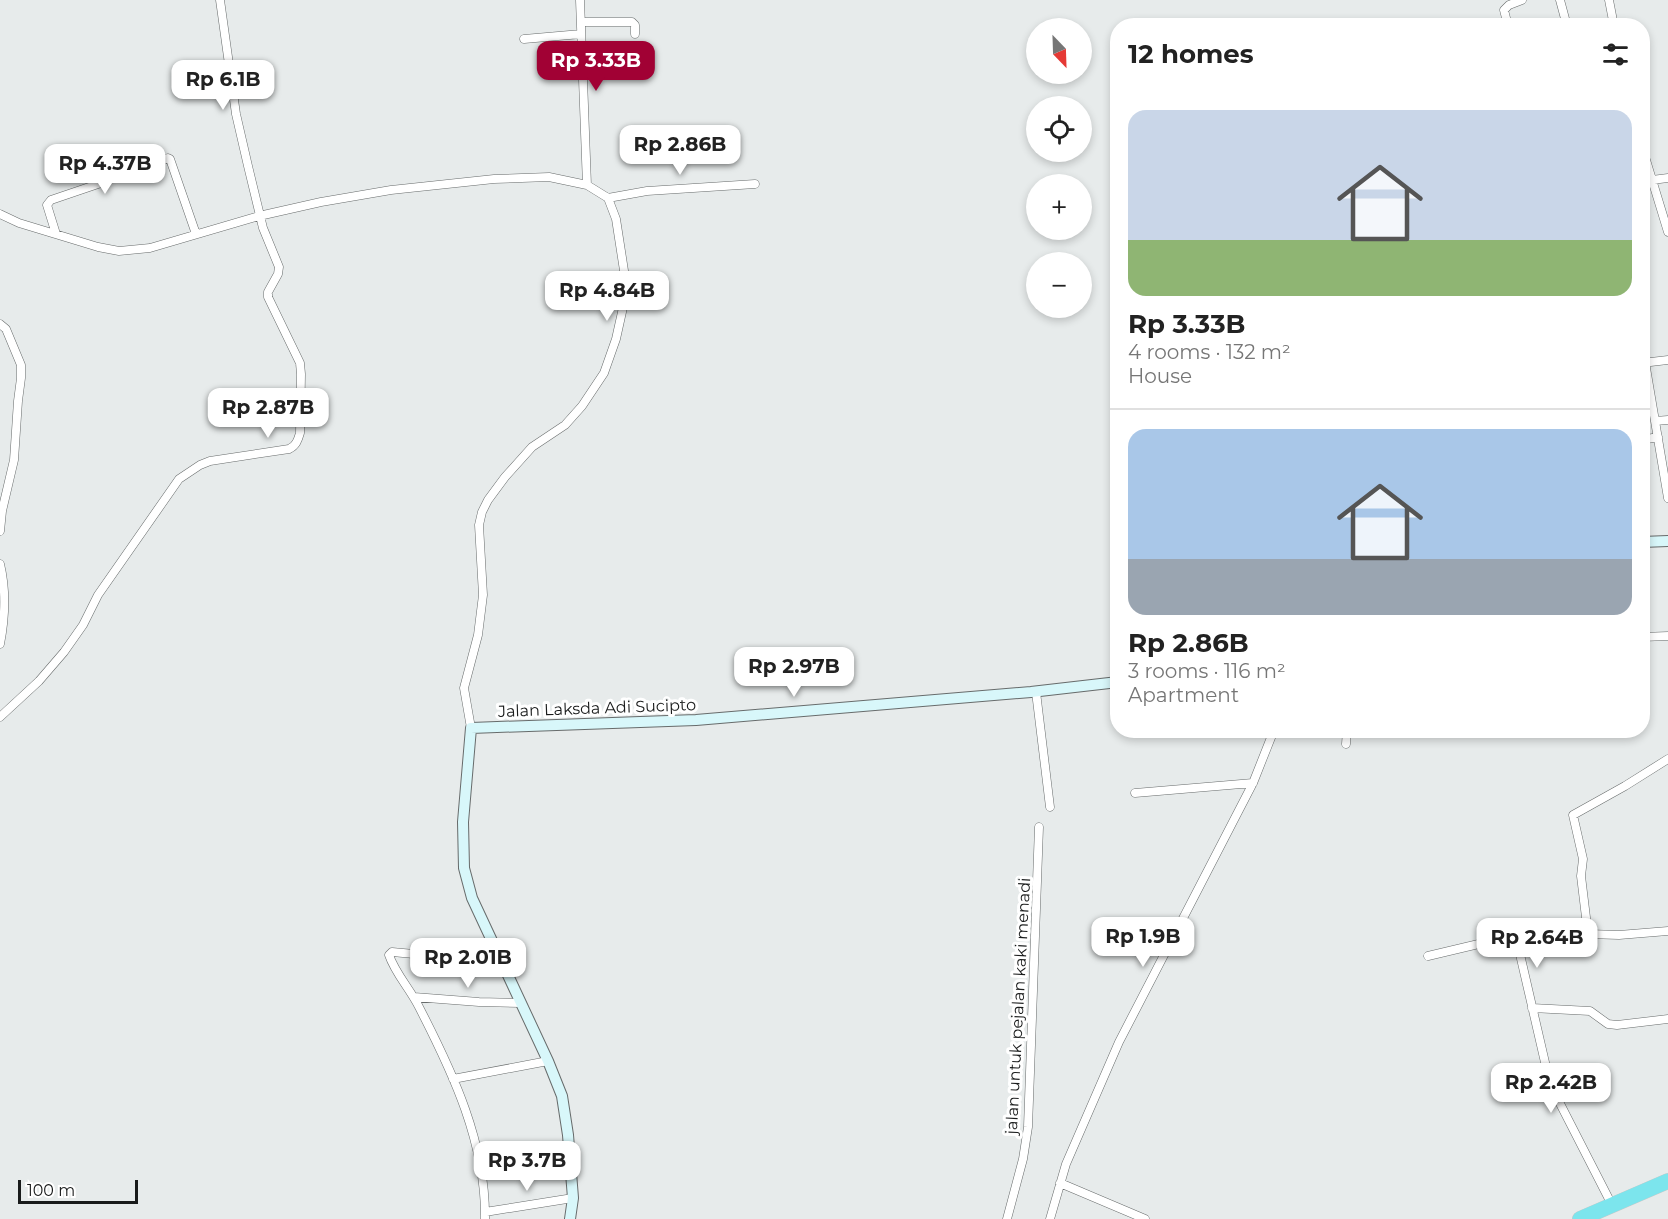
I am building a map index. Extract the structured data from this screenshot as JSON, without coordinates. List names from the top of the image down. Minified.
{"streets":{"street":["Jalan Laksda Adi Sucipto","jalan untuk pejalan kaki menadi"]},"scale_bar":"100 m","north":"bottom right","page":{"map_buttons":["+","−"],"heading":"12 homes","price":["Rp 3.33B","Rp 6.1B","Rp 2.86B","Rp 4.37B","Rp 4.84B","Rp 2.87B","Rp 2.97B","Rp 1.9B","Rp 2.64B","Rp 2.01B","Rp 2.42B","Rp 3.7B"],"list":[{"name":"Rp 3.33B","note":"4 rooms · 132 m² · House"},{"name":"Rp 2.86B","note":"3 rooms · 116 m² · Apartment"}],"scale":"100 m"}}
